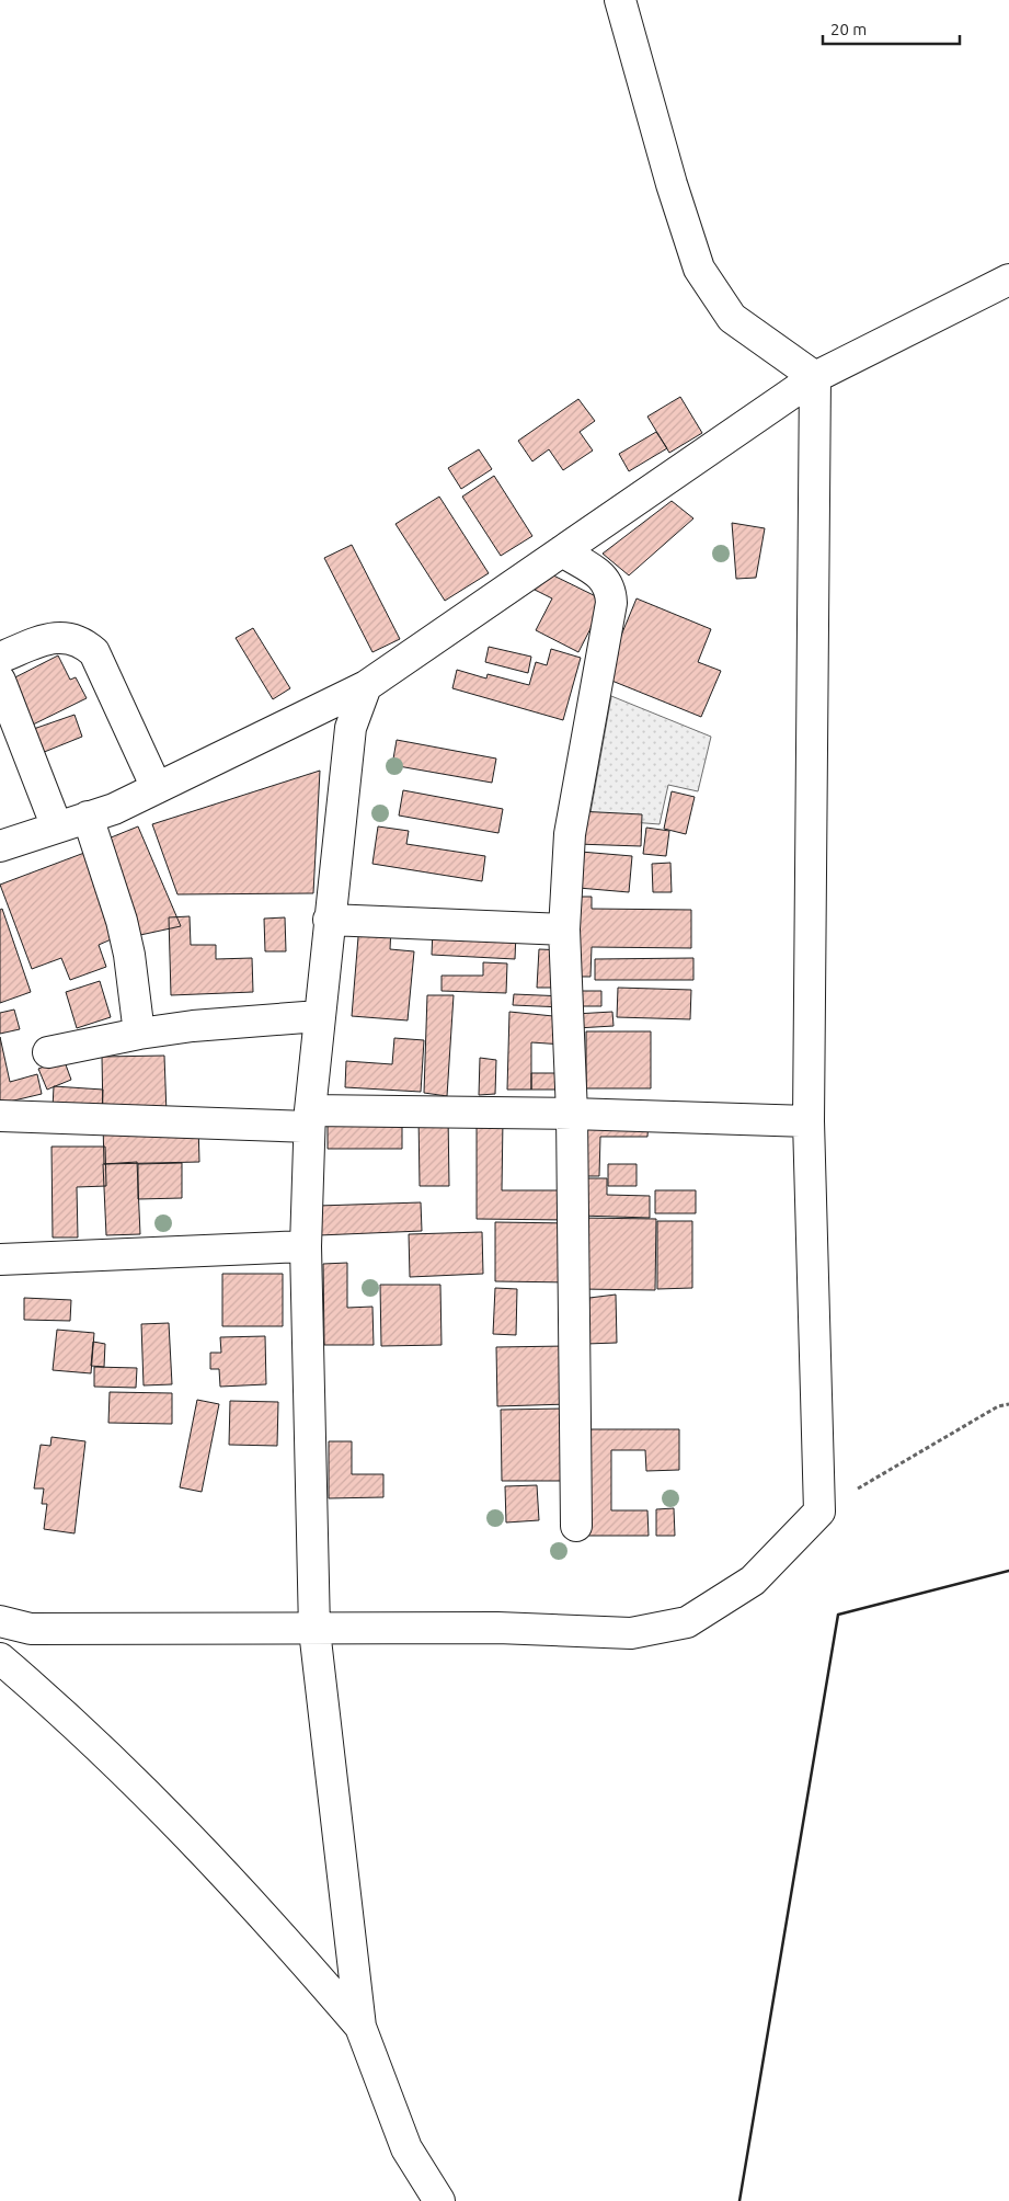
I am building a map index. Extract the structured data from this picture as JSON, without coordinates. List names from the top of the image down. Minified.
{"scale_bar":"20 m"}
